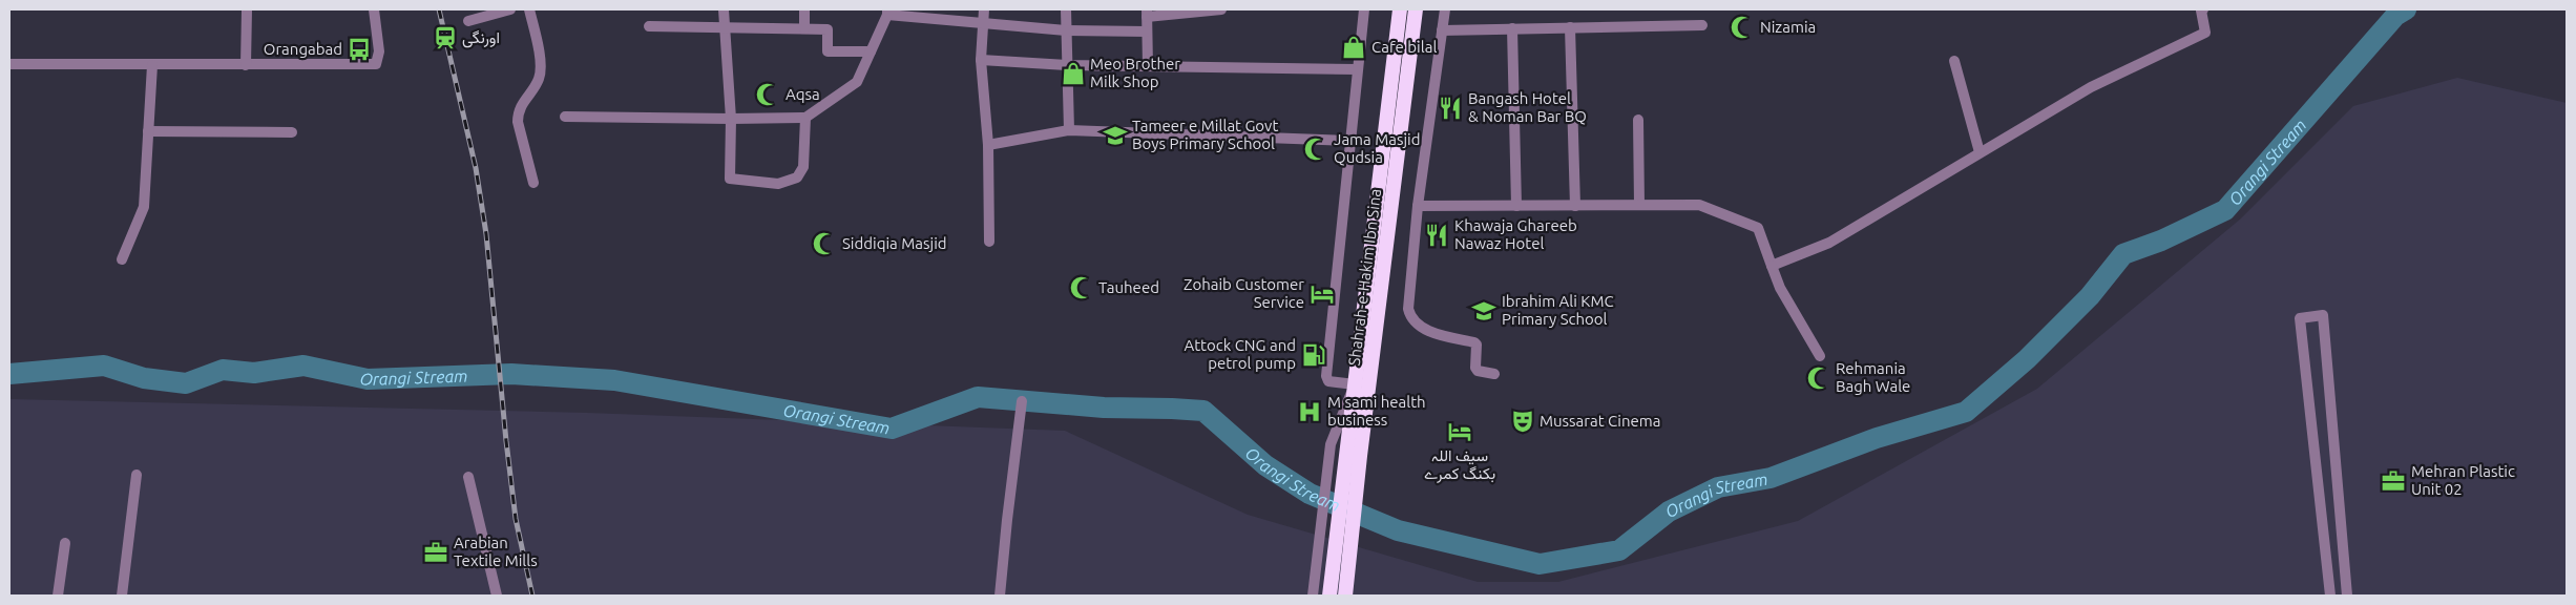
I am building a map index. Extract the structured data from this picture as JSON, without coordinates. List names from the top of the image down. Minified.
{"streets":{"highway":["Shahrah-e-Hakim Ibn Sina"]},"water":["Orangi Stream"],"places":{"mosque":["Nizamia","Aqsa","Jama Masjid Qudsia","Siddiqia Masjid","Tauheed","Rehmania Bagh Wale"],"station":["اورنگی"],"shop":["Cafe bilal","Meo Brother Milk Shop"],"bus stop":["Orangabad"],"restaurant":["Bangash Hotel & Noman Bar BQ","Khawaja Ghareeb Nawaz Hotel"],"school or university":["Tameer e Millat Govt Boys Primary School","Ibrahim Ali KMC Primary School"],"hotel":["Zohaib Customer Service","سیف اللہ بکنگ کمرے"],"fuel station":["Attock CNG and petrol pump"],"hospital":["M sami health business"],"theatre":["Mussarat Cinema"],"office":["Mehran Plastic Unit 02","Arabian Textile Mills"]}}
